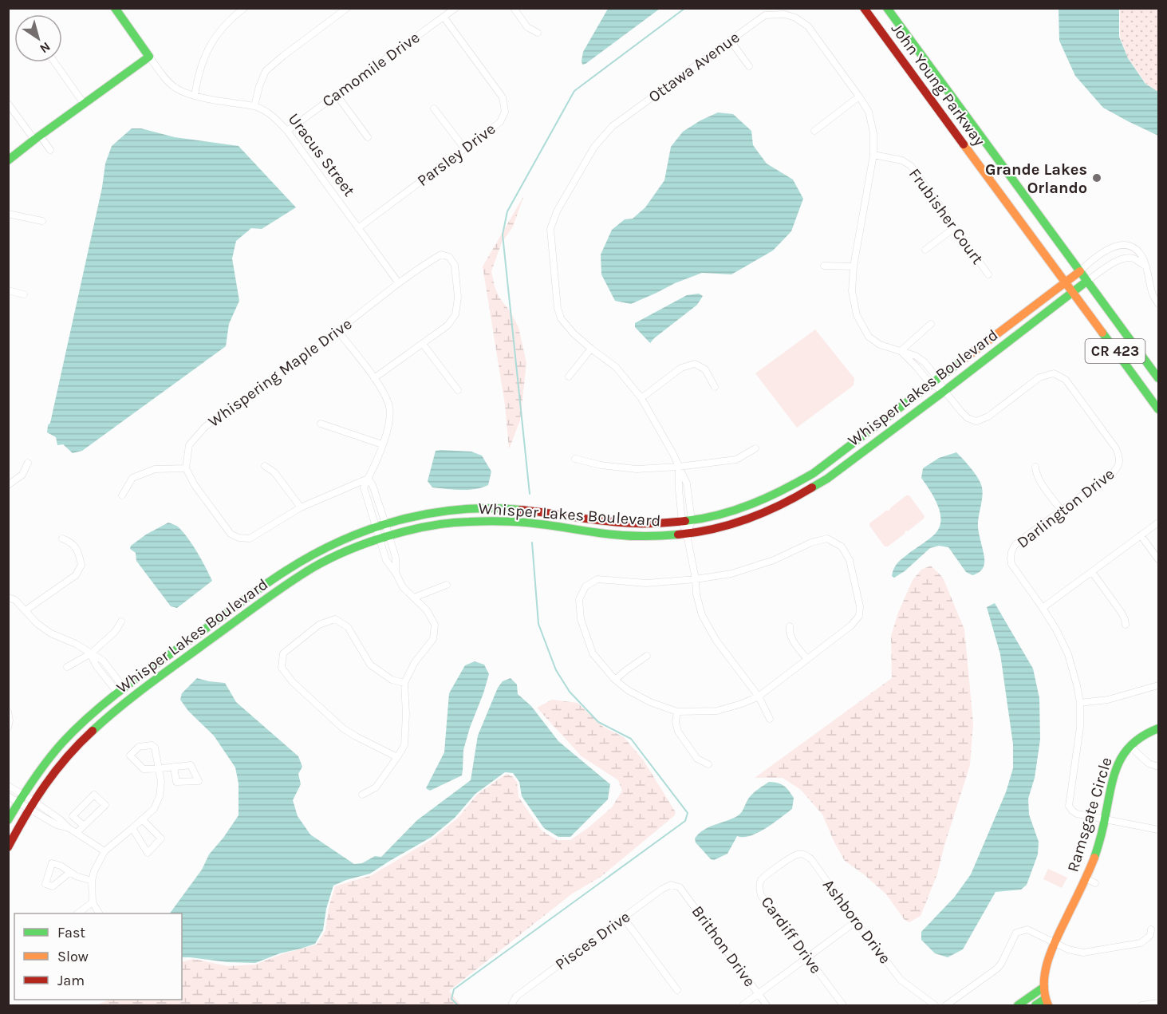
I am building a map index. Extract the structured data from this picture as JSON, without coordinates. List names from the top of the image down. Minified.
{"streets":{"main road":["John Young Parkway","Uracus Street","CR 423","Whisper Lakes Boulevard","Ramsgate Circle"],"street":["Ottawa Avenue","Camomile Drive","Parsley Drive","Frubisher Court","Whispering Maple Drive","Darlington Drive","Ashboro Drive","Cardiff Drive","Pisces Drive","Brithon Drive"]},"crossings":[["Ottawa Avenue","Frubisher Court"],["Ottawa Avenue","Whisper Lakes Boulevard"],["Ottawa Avenue","Darlington Drive"],["Camomile Drive","Uracus Street"],["Camomile Drive","Parsley Drive"],["John Young Parkway","Whisper Lakes Boulevard"],["Uracus Street","Parsley Drive"],["Uracus Street","Whispering Maple Drive"],["Whisper Lakes Boulevard","Darlington Drive"],["Darlington Drive","Ramsgate Circle"],["Ashboro Drive","Cardiff Drive"],["Pisces Drive","Brithon Drive"]],"places":["Grande Lakes Orlando"],"legend":["Fast","Slow","Jam"],"north":"bottom right"}
